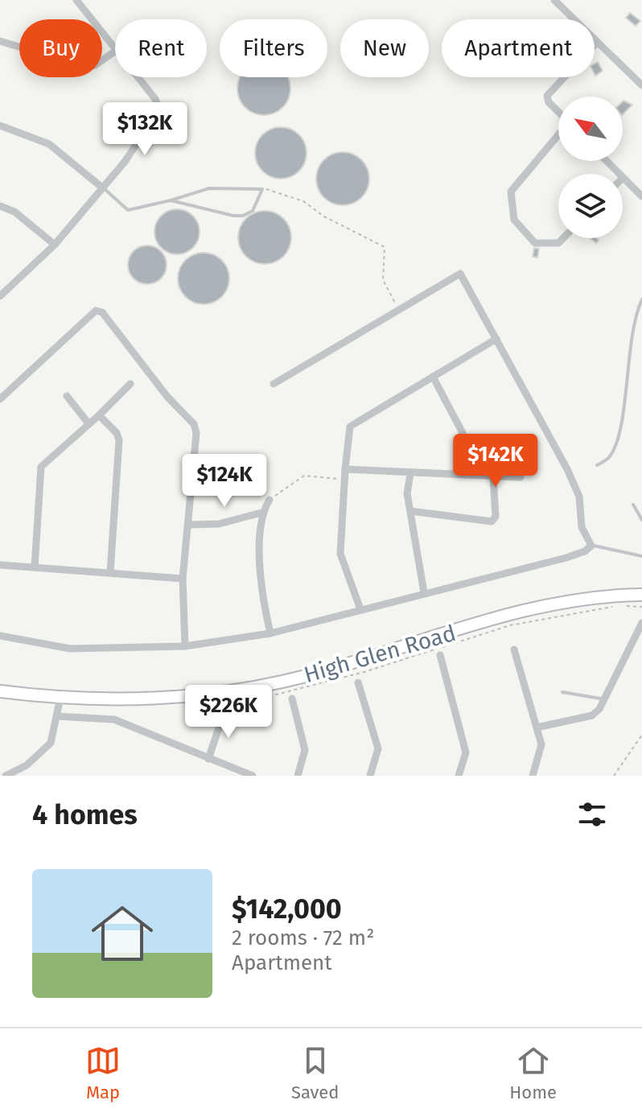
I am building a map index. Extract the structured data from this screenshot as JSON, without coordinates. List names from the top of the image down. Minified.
{"streets":{"main road":["High Glen Road"]},"north":"top left","page":{"chip":["Buy","Rent","Filters","New","Apartment"],"price":["$132K","$142K","$124K","$226K"],"heading":"4 homes","list":[{"name":"$142,000","note":"2 rooms · 72 m² · Apartment"}],"tabs":["Map","Saved","Home"]}}
